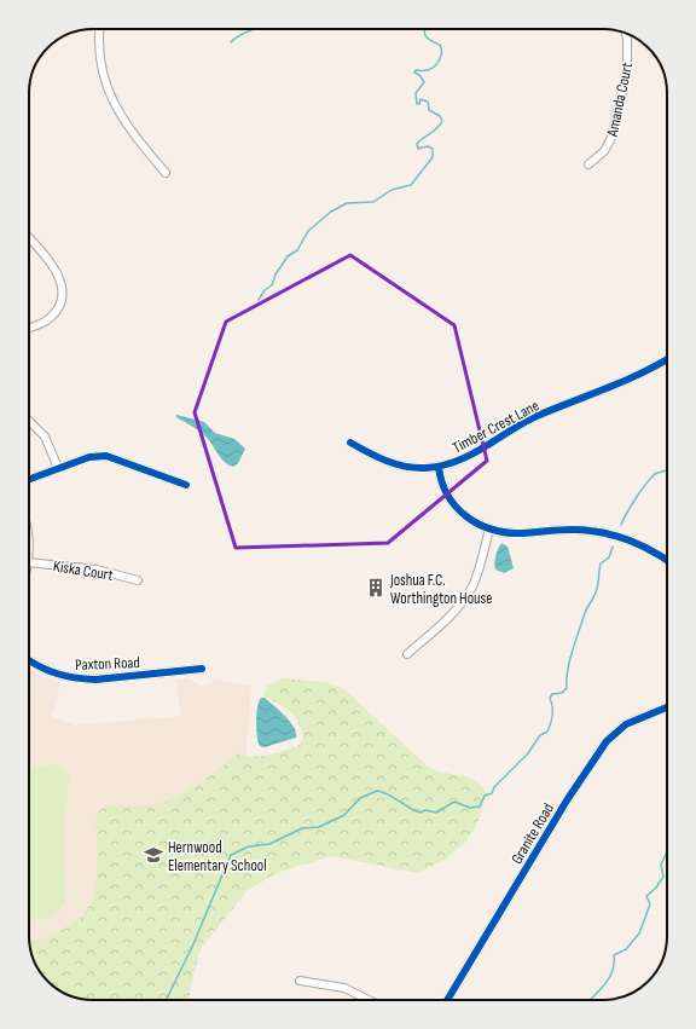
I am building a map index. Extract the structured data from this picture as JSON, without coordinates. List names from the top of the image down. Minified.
{"streets":{"street":["Amanda Court","Timber Crest Lane","Kiska Court","Paxton Road","Granite Road"]},"places":{"building":["Joshua F.C. Worthington House"],"school or university":["Hernwood Elementary School"]}}
